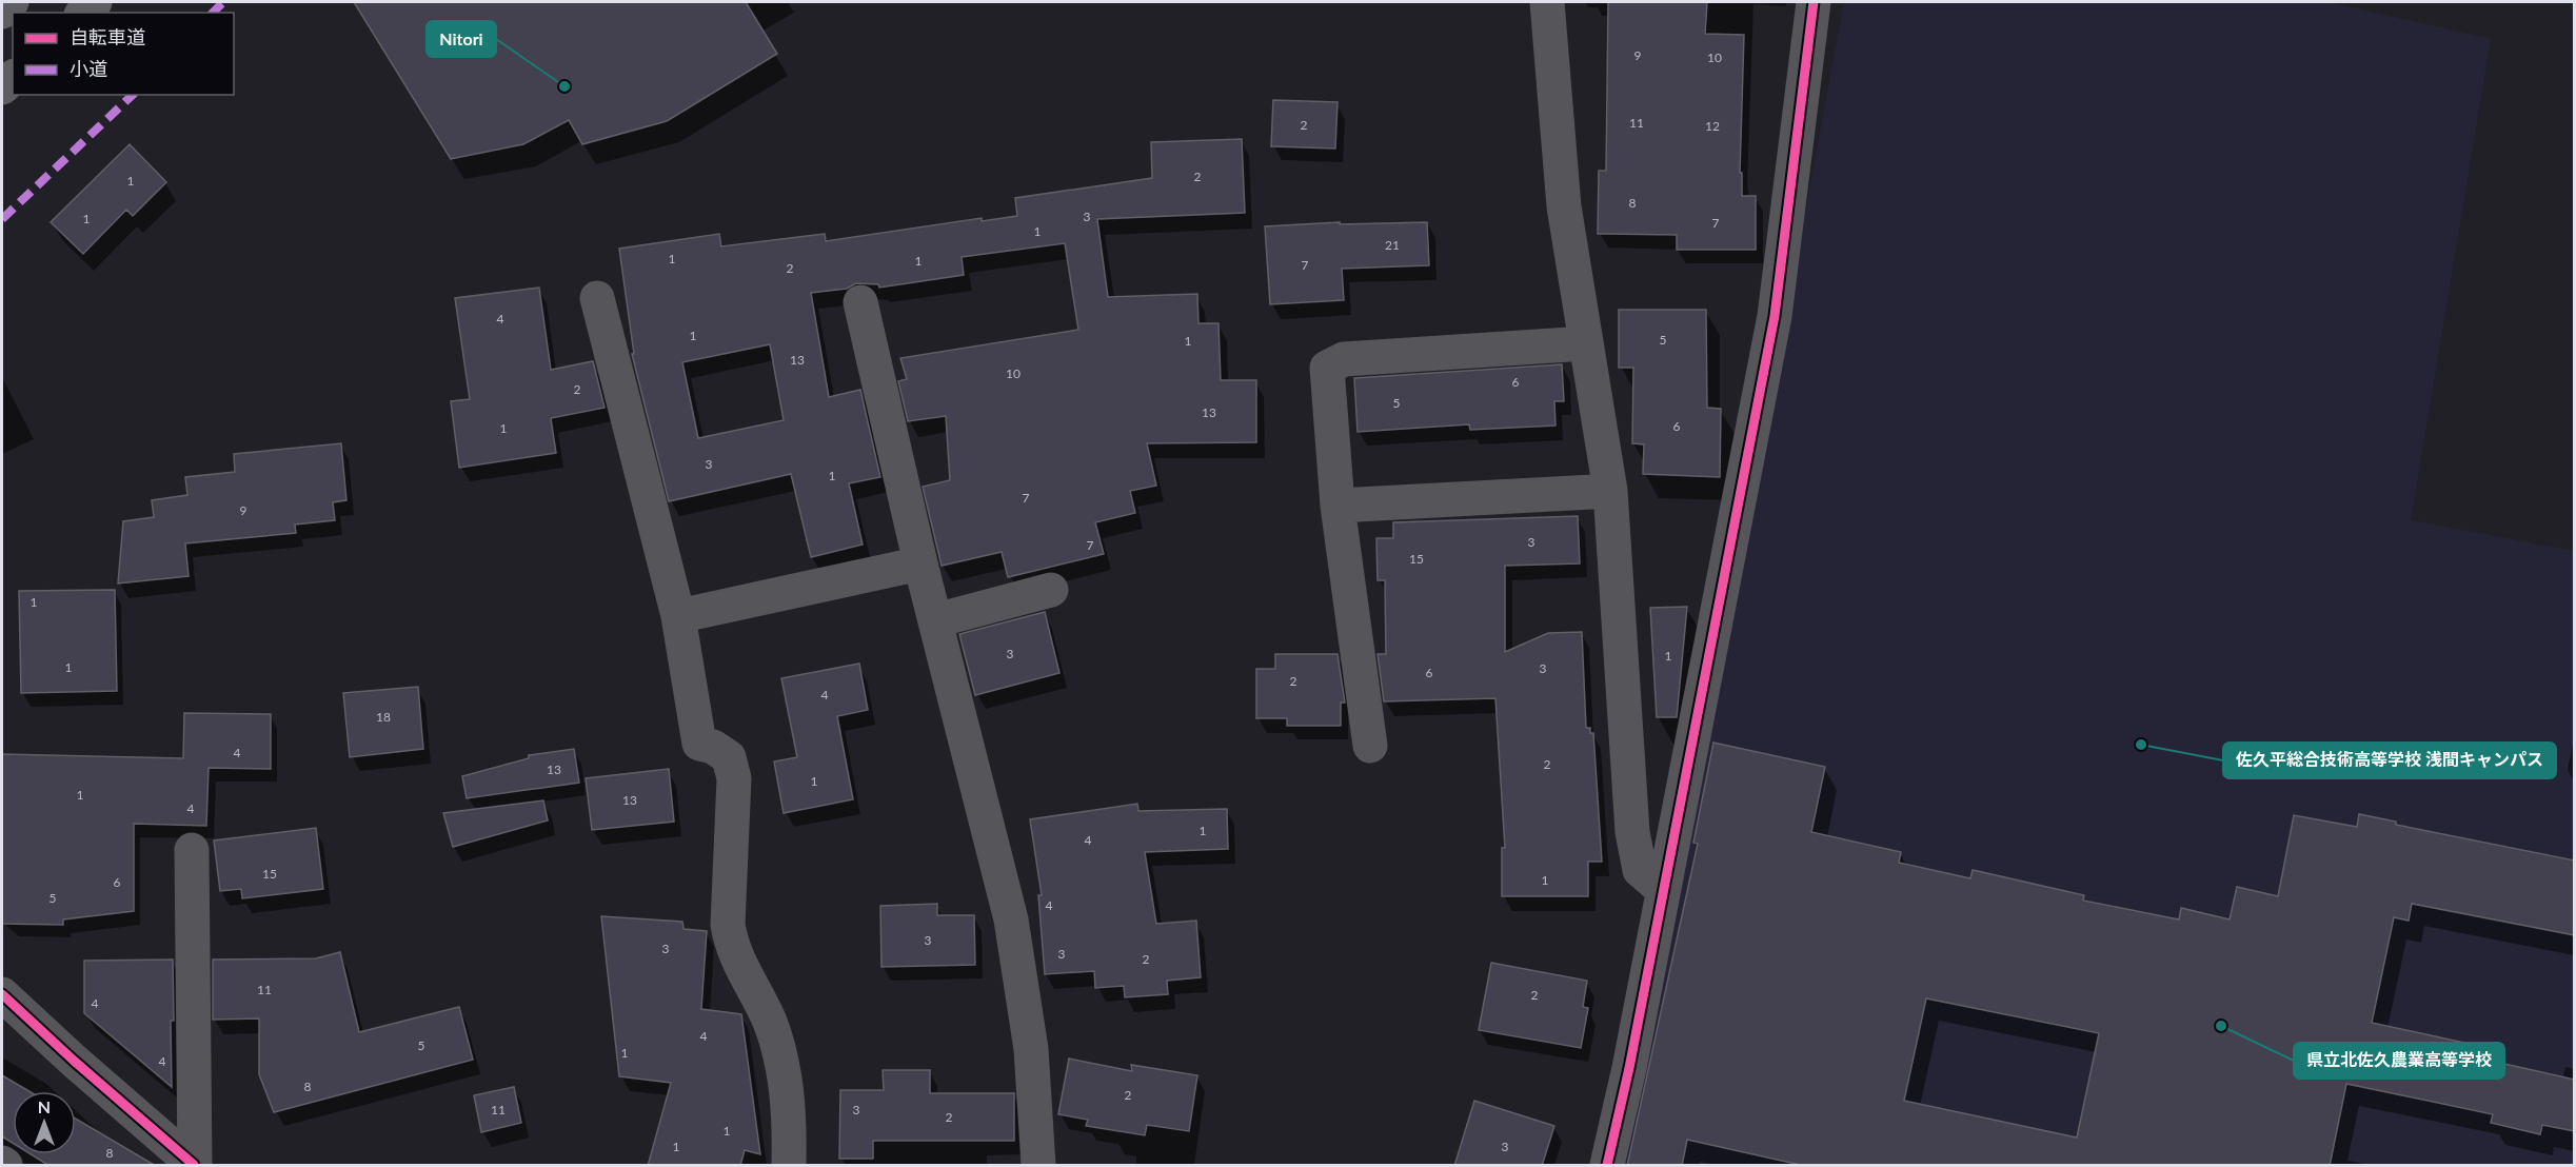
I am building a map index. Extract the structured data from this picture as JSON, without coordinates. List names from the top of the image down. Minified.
{"places":["Nitori","佐久平総合技術高等学校 浅間キャンパス","県立北佐久農業高等学校"],"house_numbers":["9","10","11","2","12","2","1","8","3","1","7","1","21","1","1","7","2","4","1","5","1","13","10","6","2","5","13","6","1","3","1","7","9","3","7","15","1","3","1","1","3","6","2","4","18","4","2","13","1","1","13","4","1","4","15","1","6","5","4","3","3","3","2","11","2","4","4","5","1","4","8","2","11","3","2","1","1","3","8"],"legend":["自転車道","小道"],"north":"top"}
